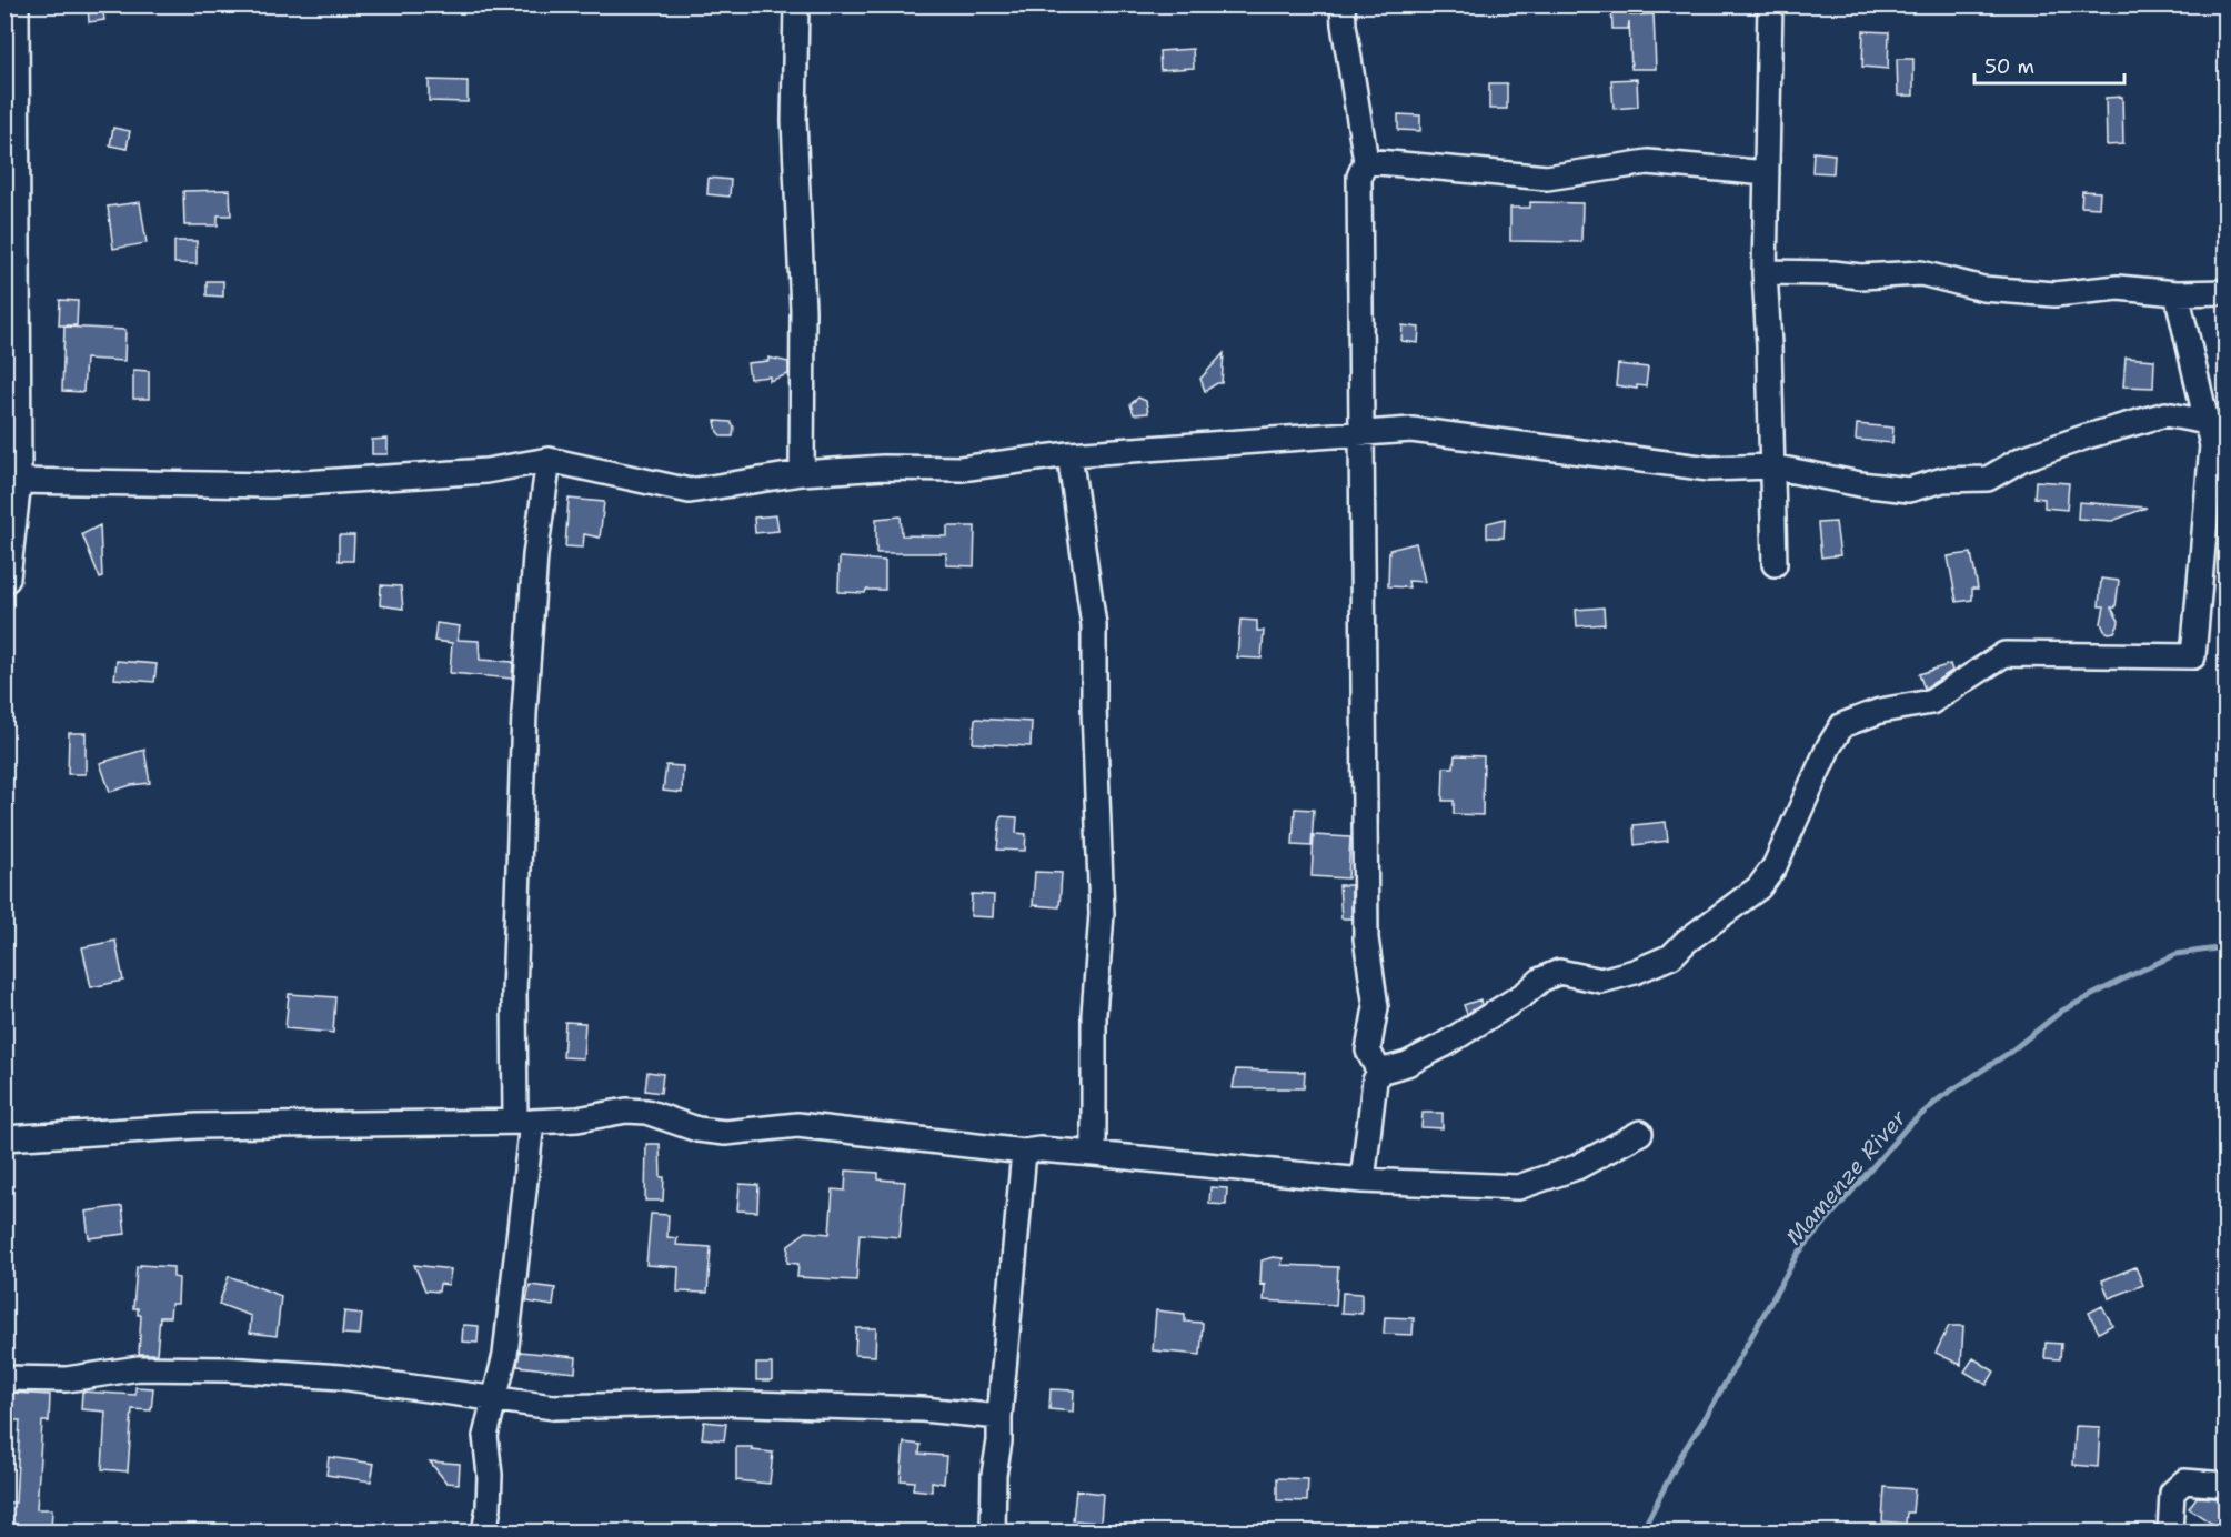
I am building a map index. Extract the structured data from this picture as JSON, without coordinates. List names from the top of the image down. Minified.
{"water":["Mamenze River"],"scale_bar":"50 m"}
